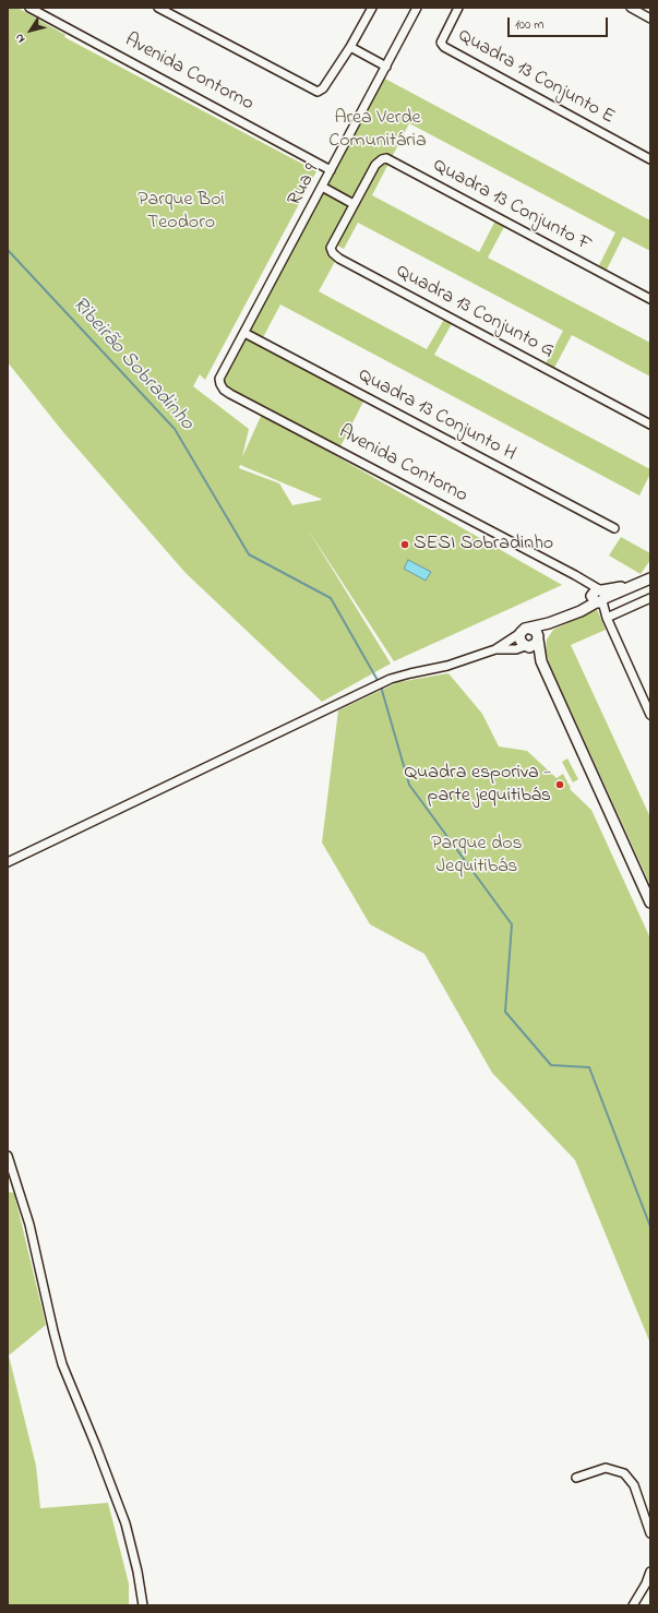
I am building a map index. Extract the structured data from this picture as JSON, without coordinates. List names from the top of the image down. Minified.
{"streets":{"street":["Avenida Contorno","Quadra 13 Conjunto E","Rua 9","Quadra 13 Conjunto F","Quadra 13 Conjunto G","Quadra 13 Conjunto H"]},"crossings":[["Avenida Contorno","Rua 9"],["Rua 9","Quadra 13 Conjunto H"],["Quadra 13 Conjunto F","Quadra 13 Conjunto G"]],"water":["Ribeirão Sobradinho"],"parks":["Area Verde Comunitária","Parque Boi Teodoro","Parque dos Jequitibás"],"places":["SESI Sobradinho","Quadra esporiva - parte jequitibás"],"scale_bar":"100 m","north":"bottom left"}
